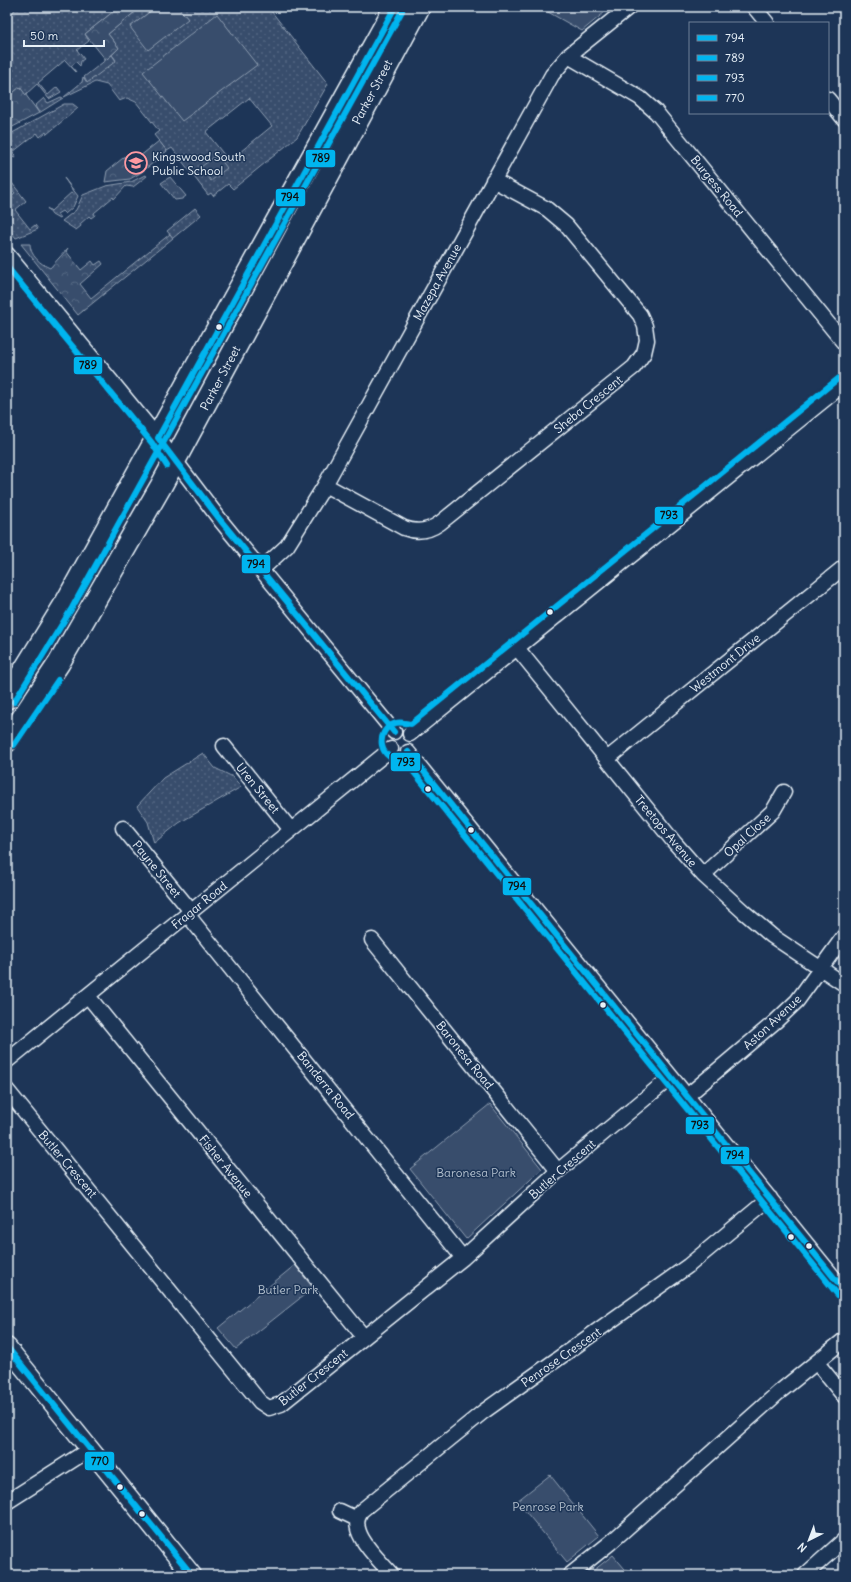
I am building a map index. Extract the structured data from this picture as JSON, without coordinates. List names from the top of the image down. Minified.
{"streets":{"highway":["Parker Street"],"street":["Burgess Road","Mazepa Avenue","Sheba Crescent","Westmont Drive","Uren Street","Treetops Avenue","Opal Close","Payne Street","Fragar Road","Aston Avenue","Baronesa Road","Banderra Road","Butler Crescent","Fisher Avenue","Penrose Crescent"]},"crossings":[["Burgess Road","Mazepa Avenue"],["Mazepa Avenue","Sheba Crescent"],["Westmont Drive","Treetops Avenue"],["Uren Street","Fragar Road"],["Treetops Avenue","Opal Close"],["Treetops Avenue","Aston Avenue"],["Payne Street","Fragar Road"],["Payne Street","Banderra Road"],["Fragar Road","Banderra Road"],["Fragar Road","Fisher Avenue"],["Baronesa Road","Butler Crescent"],["Banderra Road","Butler Crescent"],["Butler Crescent","Fisher Avenue"]],"parks":["Baronesa Park","Butler Park","Penrose Park"],"places":{"school or university":["Kingswood South Public School"]},"lines":["transit line 794","transit line 789","transit line 793","transit line 770"],"legend":["794","789","793","770"],"scale_bar":"50 m","north":"bottom left"}
